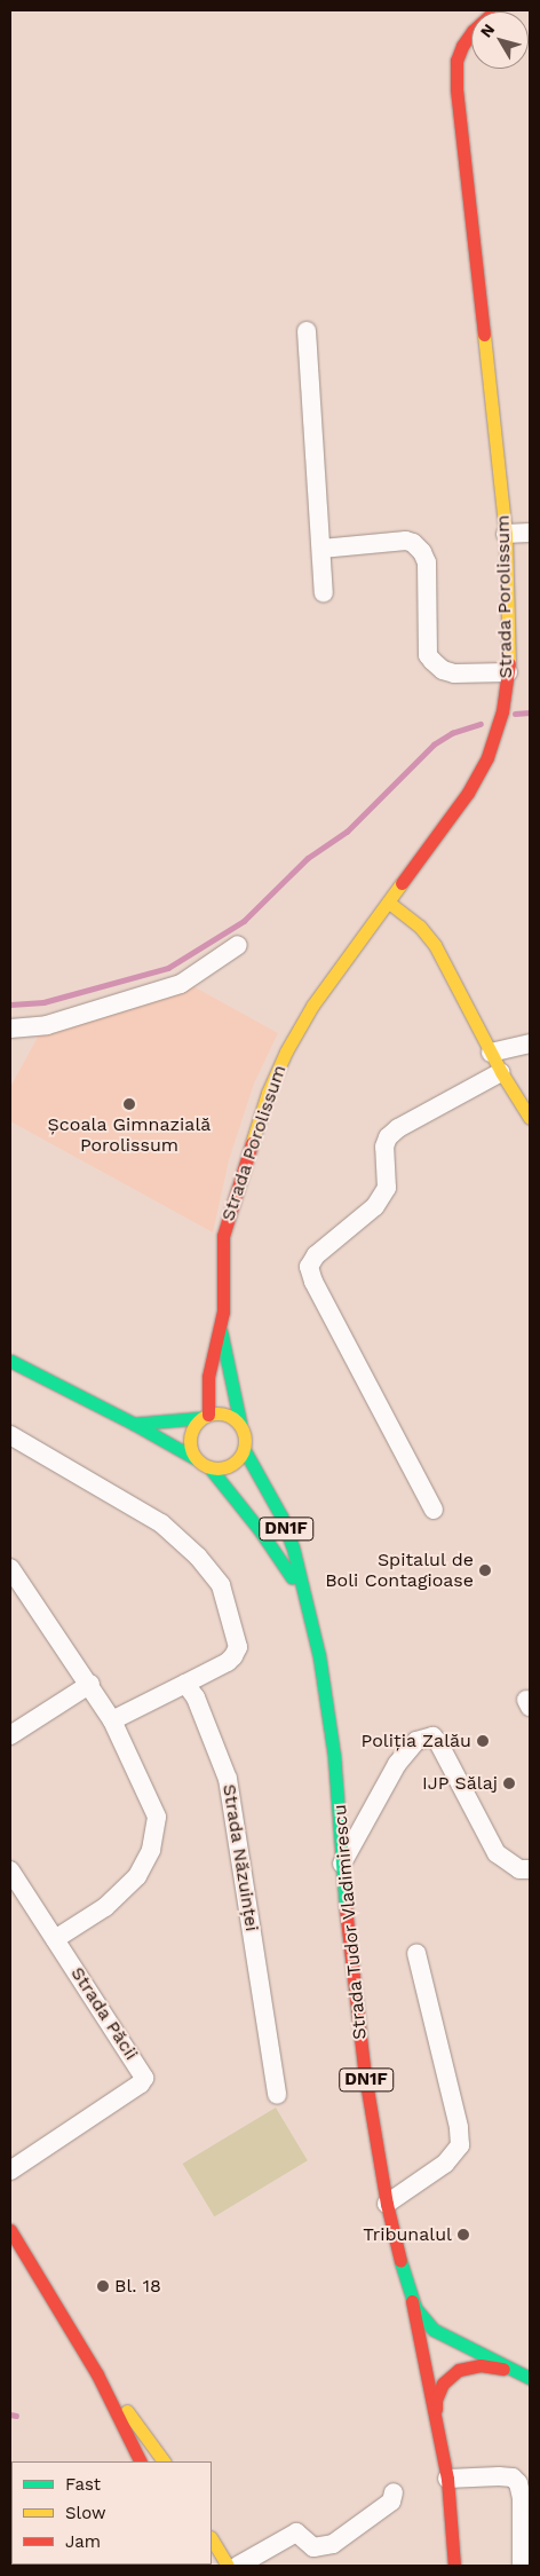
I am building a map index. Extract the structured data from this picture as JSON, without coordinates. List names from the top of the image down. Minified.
{"streets":{"main road":["Strada Porolissum","DN1F","Strada Tudor Vladimirescu"],"street":["Strada Năzuinței","Strada Păcii"]},"crossings":[["Strada Porolissum","DN1F"],["Strada Porolissum","Strada Tudor Vladimirescu"],["DN1F","Strada Tudor Vladimirescu"]],"places":["Școala Gimnazială Porolissum","Spitalul de Boli Contagioase","Poliția Zalău","IJP Sălaj","Tribunalul","Bl. 18"],"legend":["Fast","Slow","Jam"],"north":"top left"}
